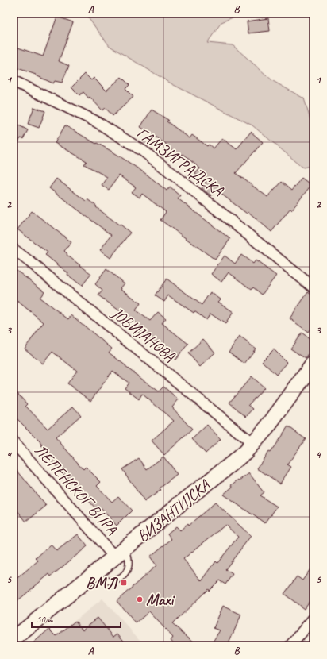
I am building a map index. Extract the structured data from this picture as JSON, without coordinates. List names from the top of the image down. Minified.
{"streets":{"street":["ГАМЗИГРАДСКА","ЈОВИЈАНОВА","ЛЕПЕНСКОГ ВИРА","ВИЗАНТИЈСКА"]},"crossings":[["ЈОВИЈАНОВА","ВИЗАНТИЈСКА"],["ЛЕПЕНСКОГ ВИРА","ВИЗАНТИЈСКА"]],"places":{"transit":["ВМЛ"],"other":["Maxi"]},"scale_bar":"50 m","grid":{"columns":["A","B"],"rows":["1","2","3","4","5"]}}
